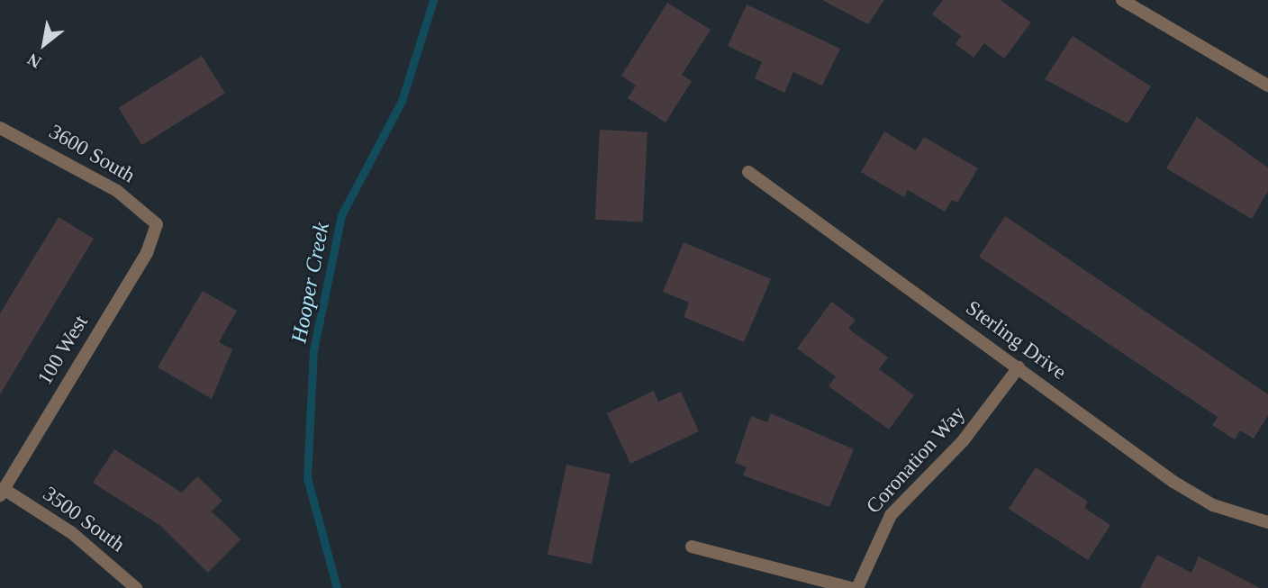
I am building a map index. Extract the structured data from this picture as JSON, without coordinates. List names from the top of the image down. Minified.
{"streets":{"street":["3600 South","Sterling Drive","100 West","Coronation Way","3500 South"]},"crossings":[["3600 South","100 West"],["Sterling Drive","Coronation Way"],["100 West","3500 South"]],"water":["Hooper Creek"],"north":"bottom left"}
